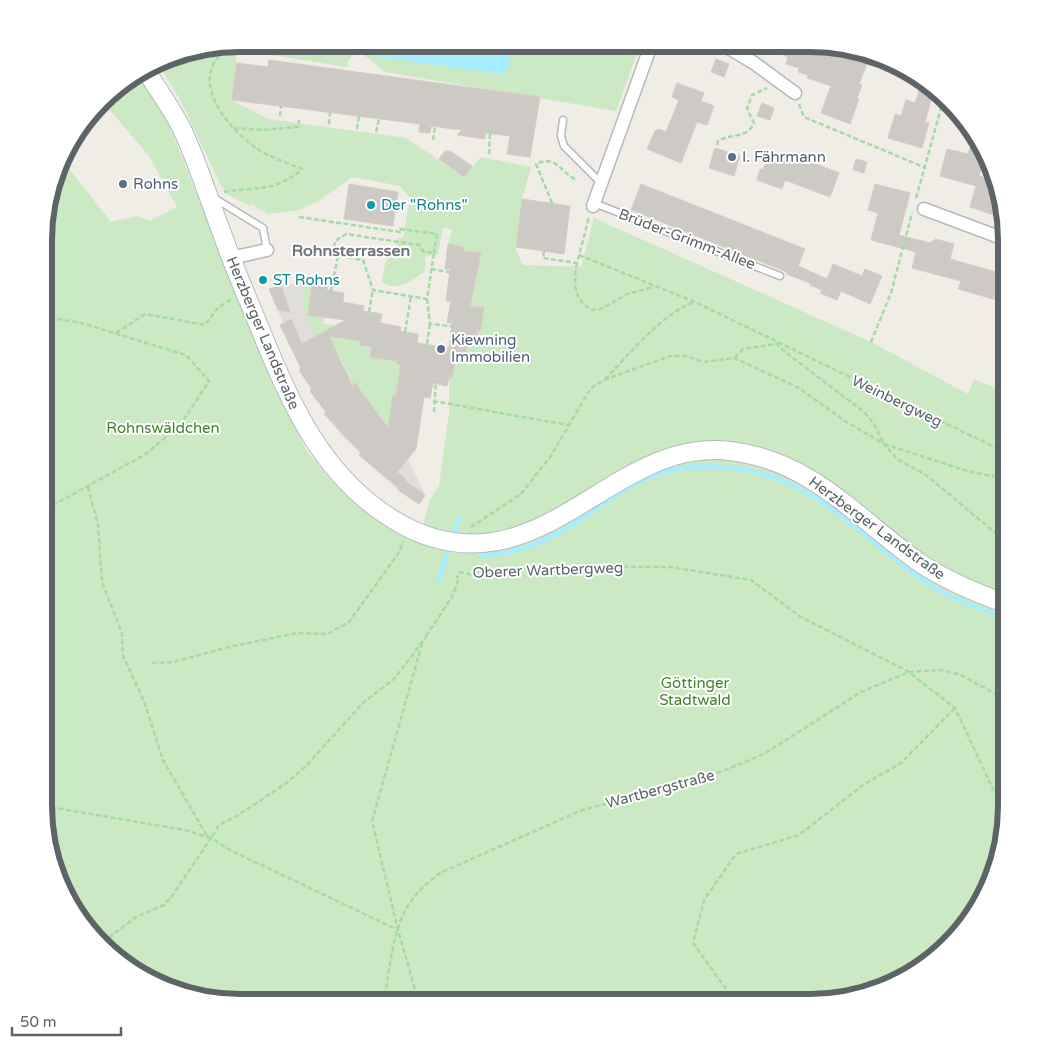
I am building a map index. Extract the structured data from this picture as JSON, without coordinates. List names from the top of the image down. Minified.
{"streets":{"street":["Herzberger Landstraße"],"lane":["Brüder-Grimm-Allee"],"path":["Weinbergweg","Oberer Wartbergweg","Wartbergstraße"]},"crossings":[["Oberer Wartbergweg","Wartbergstraße"]],"districts":["Rohnsterrassen"],"parks":["Rohnswäldchen","Göttinger Stadtwald"],"places":["I. Fährmann","Rohns","Der \"Rohns\"","ST Rohns","Kiewning Immobilien"],"scale_bar":"50 m"}
